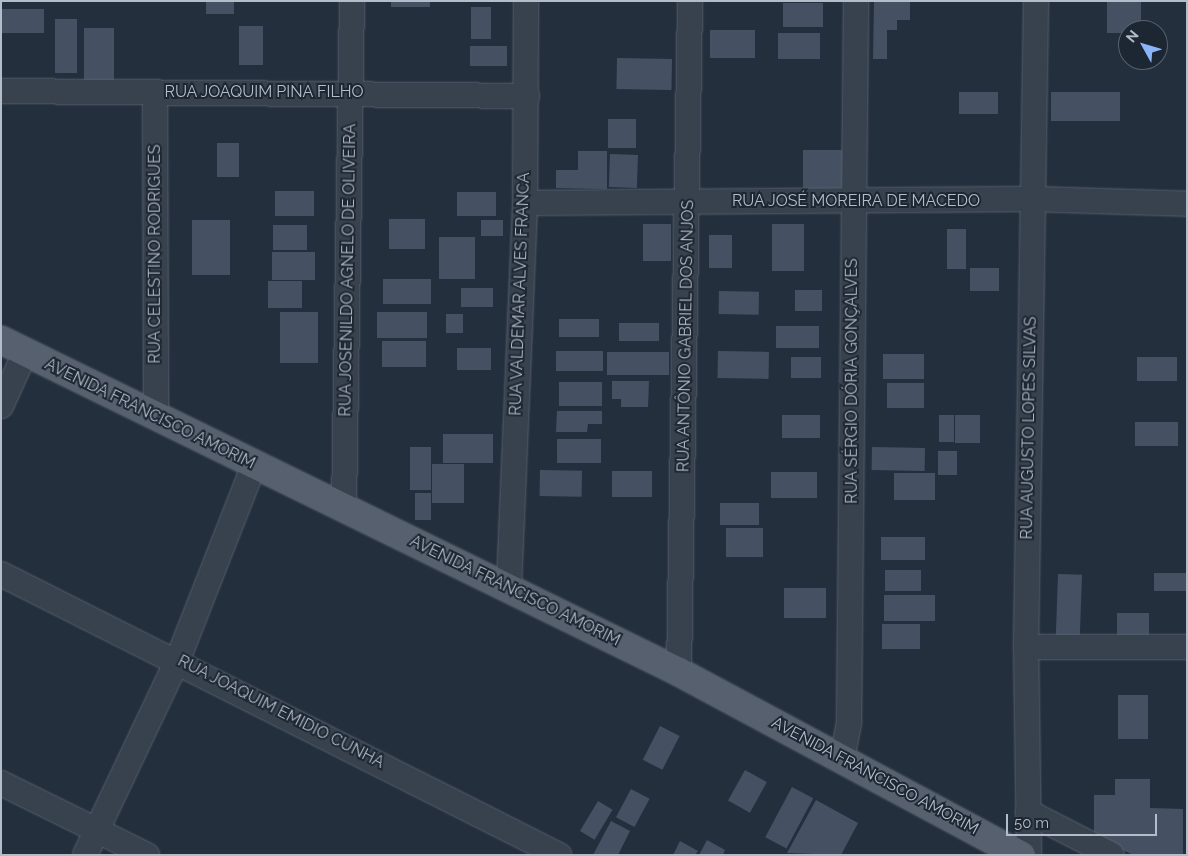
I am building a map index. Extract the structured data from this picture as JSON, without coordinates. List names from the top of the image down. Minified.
{"streets":{"main road":["AVENIDA FRANCISCO AMORIM"],"street":["RUA JOAQUIM PINA FILHO","RUA JOSÉ MOREIRA DE MACEDO","RUA CELESTINO RODRIGUES","RUA JOSENILDO AGNELO DE OLIVEIRA","RUA VALDEMAR ALVES FRANCA","RUA ANTÔNIO GABRIEL DOS ANJOS","RUA SÉRGIO DÓRIA GONÇALVES","RUA AUGUSTO LOPES SILVAS","RUA JOAQUIM EMIDIO CUNHA"]},"crossings":[["RUA JOAQUIM PINA FILHO","RUA CELESTINO RODRIGUES"],["RUA JOAQUIM PINA FILHO","RUA JOSENILDO AGNELO DE OLIVEIRA"],["RUA JOAQUIM PINA FILHO","RUA VALDEMAR ALVES FRANCA"],["RUA JOSÉ MOREIRA DE MACEDO","RUA VALDEMAR ALVES FRANCA"],["RUA JOSÉ MOREIRA DE MACEDO","RUA ANTÔNIO GABRIEL DOS ANJOS"],["RUA JOSÉ MOREIRA DE MACEDO","RUA SÉRGIO DÓRIA GONÇALVES"],["RUA JOSÉ MOREIRA DE MACEDO","RUA AUGUSTO LOPES SILVAS"],["RUA CELESTINO RODRIGUES","AVENIDA FRANCISCO AMORIM"],["RUA JOSENILDO AGNELO DE OLIVEIRA","AVENIDA FRANCISCO AMORIM"],["RUA VALDEMAR ALVES FRANCA","AVENIDA FRANCISCO AMORIM"],["RUA ANTÔNIO GABRIEL DOS ANJOS","AVENIDA FRANCISCO AMORIM"],["RUA SÉRGIO DÓRIA GONÇALVES","AVENIDA FRANCISCO AMORIM"]],"scale_bar":"50 m","north":"top left"}
